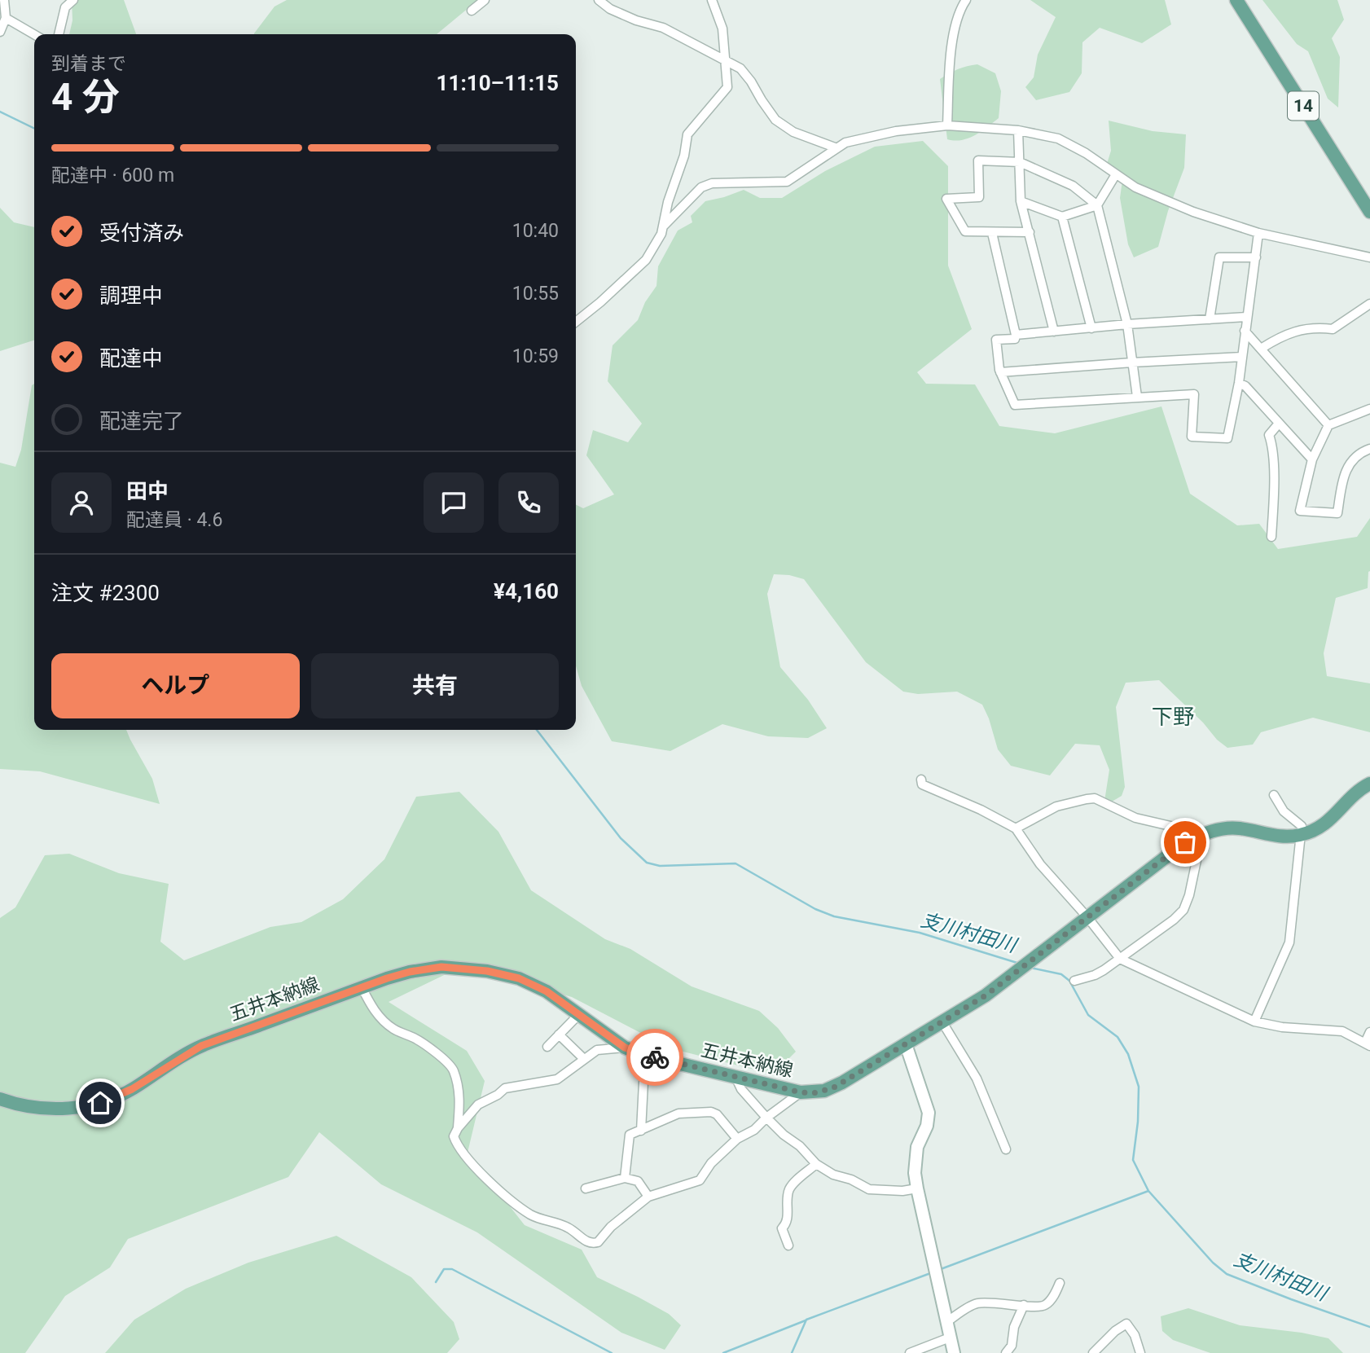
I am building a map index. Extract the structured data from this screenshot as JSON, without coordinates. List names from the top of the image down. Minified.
{"streets":{"main road":["14","五井本納線"]},"districts":["下野"],"water":["支川村田川"],"page":{"heading":["4 分","到着まで","11:10–11:15"],"panel":["田中","配達員 · 4.6","注文 #2300","¥4,160"],"bar":"配達中 · 600 m","list":[["受付済み","10:40"],["調理中","10:55"],["配達中","10:59"],"配達完了"],"buttons":["ヘルプ","共有"]}}
